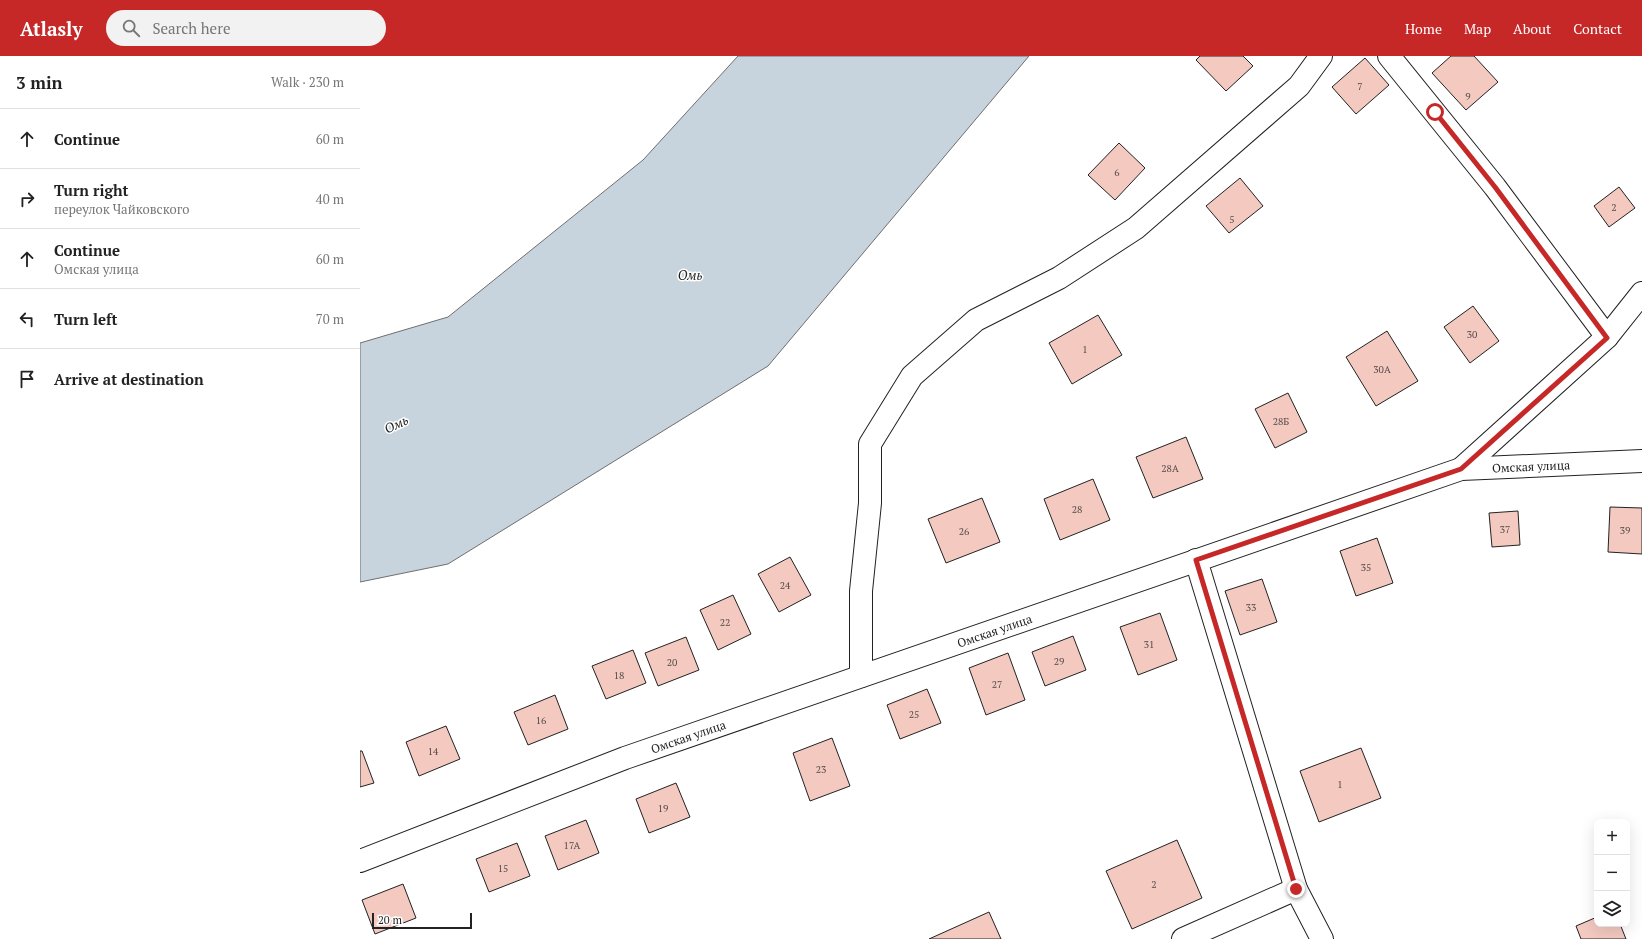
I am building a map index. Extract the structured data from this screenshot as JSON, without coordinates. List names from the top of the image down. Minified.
{"streets":{"street":["Омская улица"]},"water":["Омь"],"house_numbers":["7","9","6","2","5","30","1","30А","28Б","28А","28","37","39","26","35","24","33","22","31","29","20","18","27","25","16","14","23","1","19","17А","15","2"],"scale_bar":"20 m","page":{"header":"Atlasly","search":"Search here","nav":["Home","Map","About","Contact"],"heading":["3 min","Walk · 230 m"],"list":[["Continue","60 m"],["Turn right","переулок Чайковского","40 m"],["Continue","Омская улица","60 m"],["Turn left","70 m"],"Arrive at destination"],"map_buttons":["+","−"],"scale":"20 m"}}
